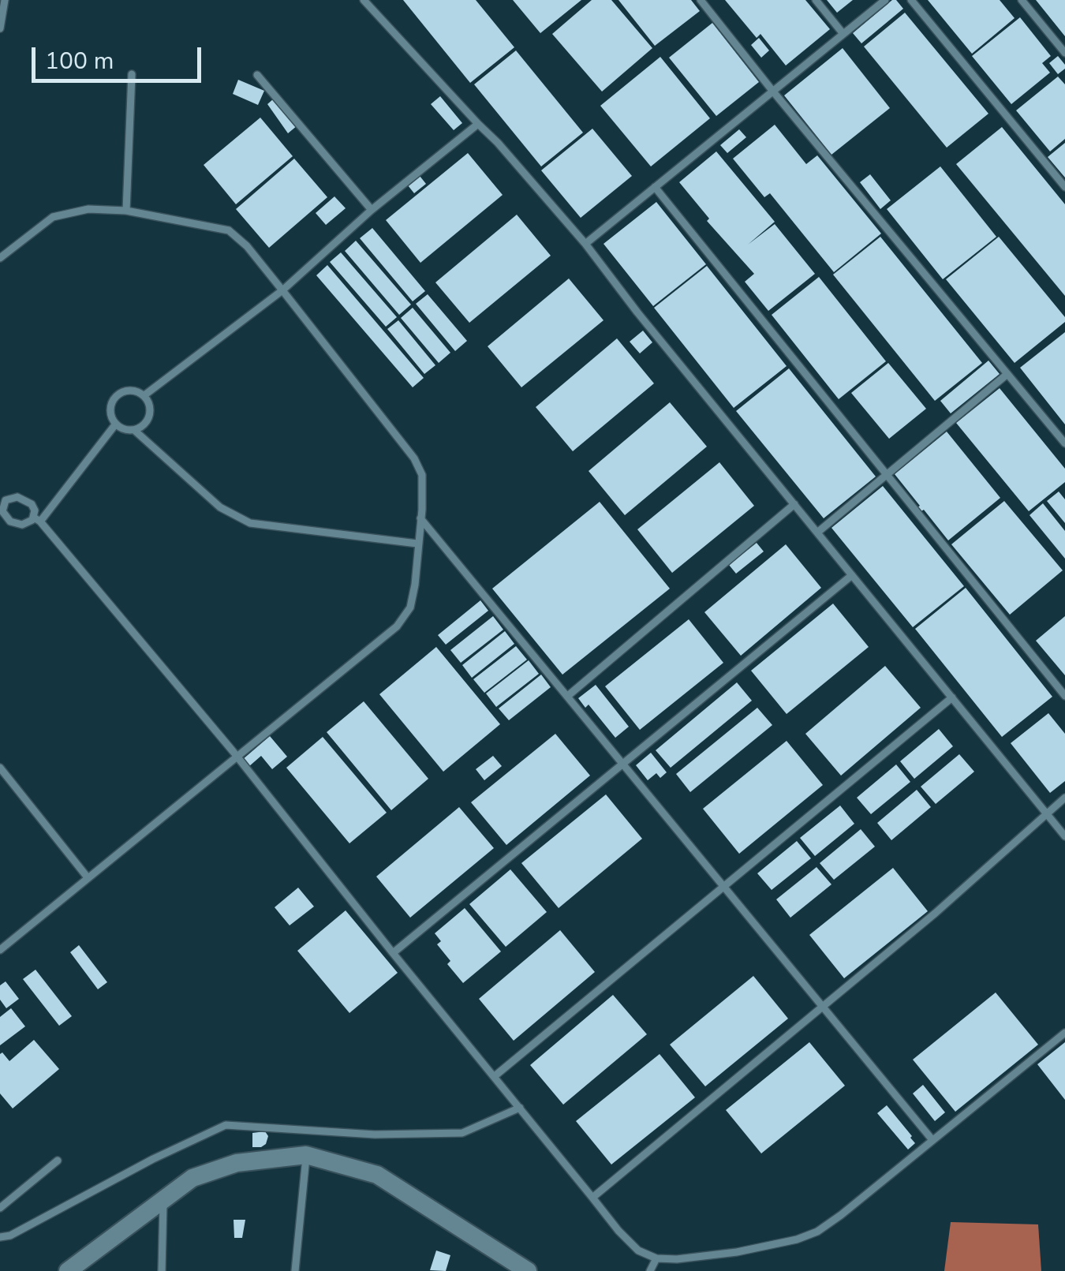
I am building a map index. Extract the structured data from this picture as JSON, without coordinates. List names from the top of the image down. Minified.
{"scale_bar":"100 m"}
